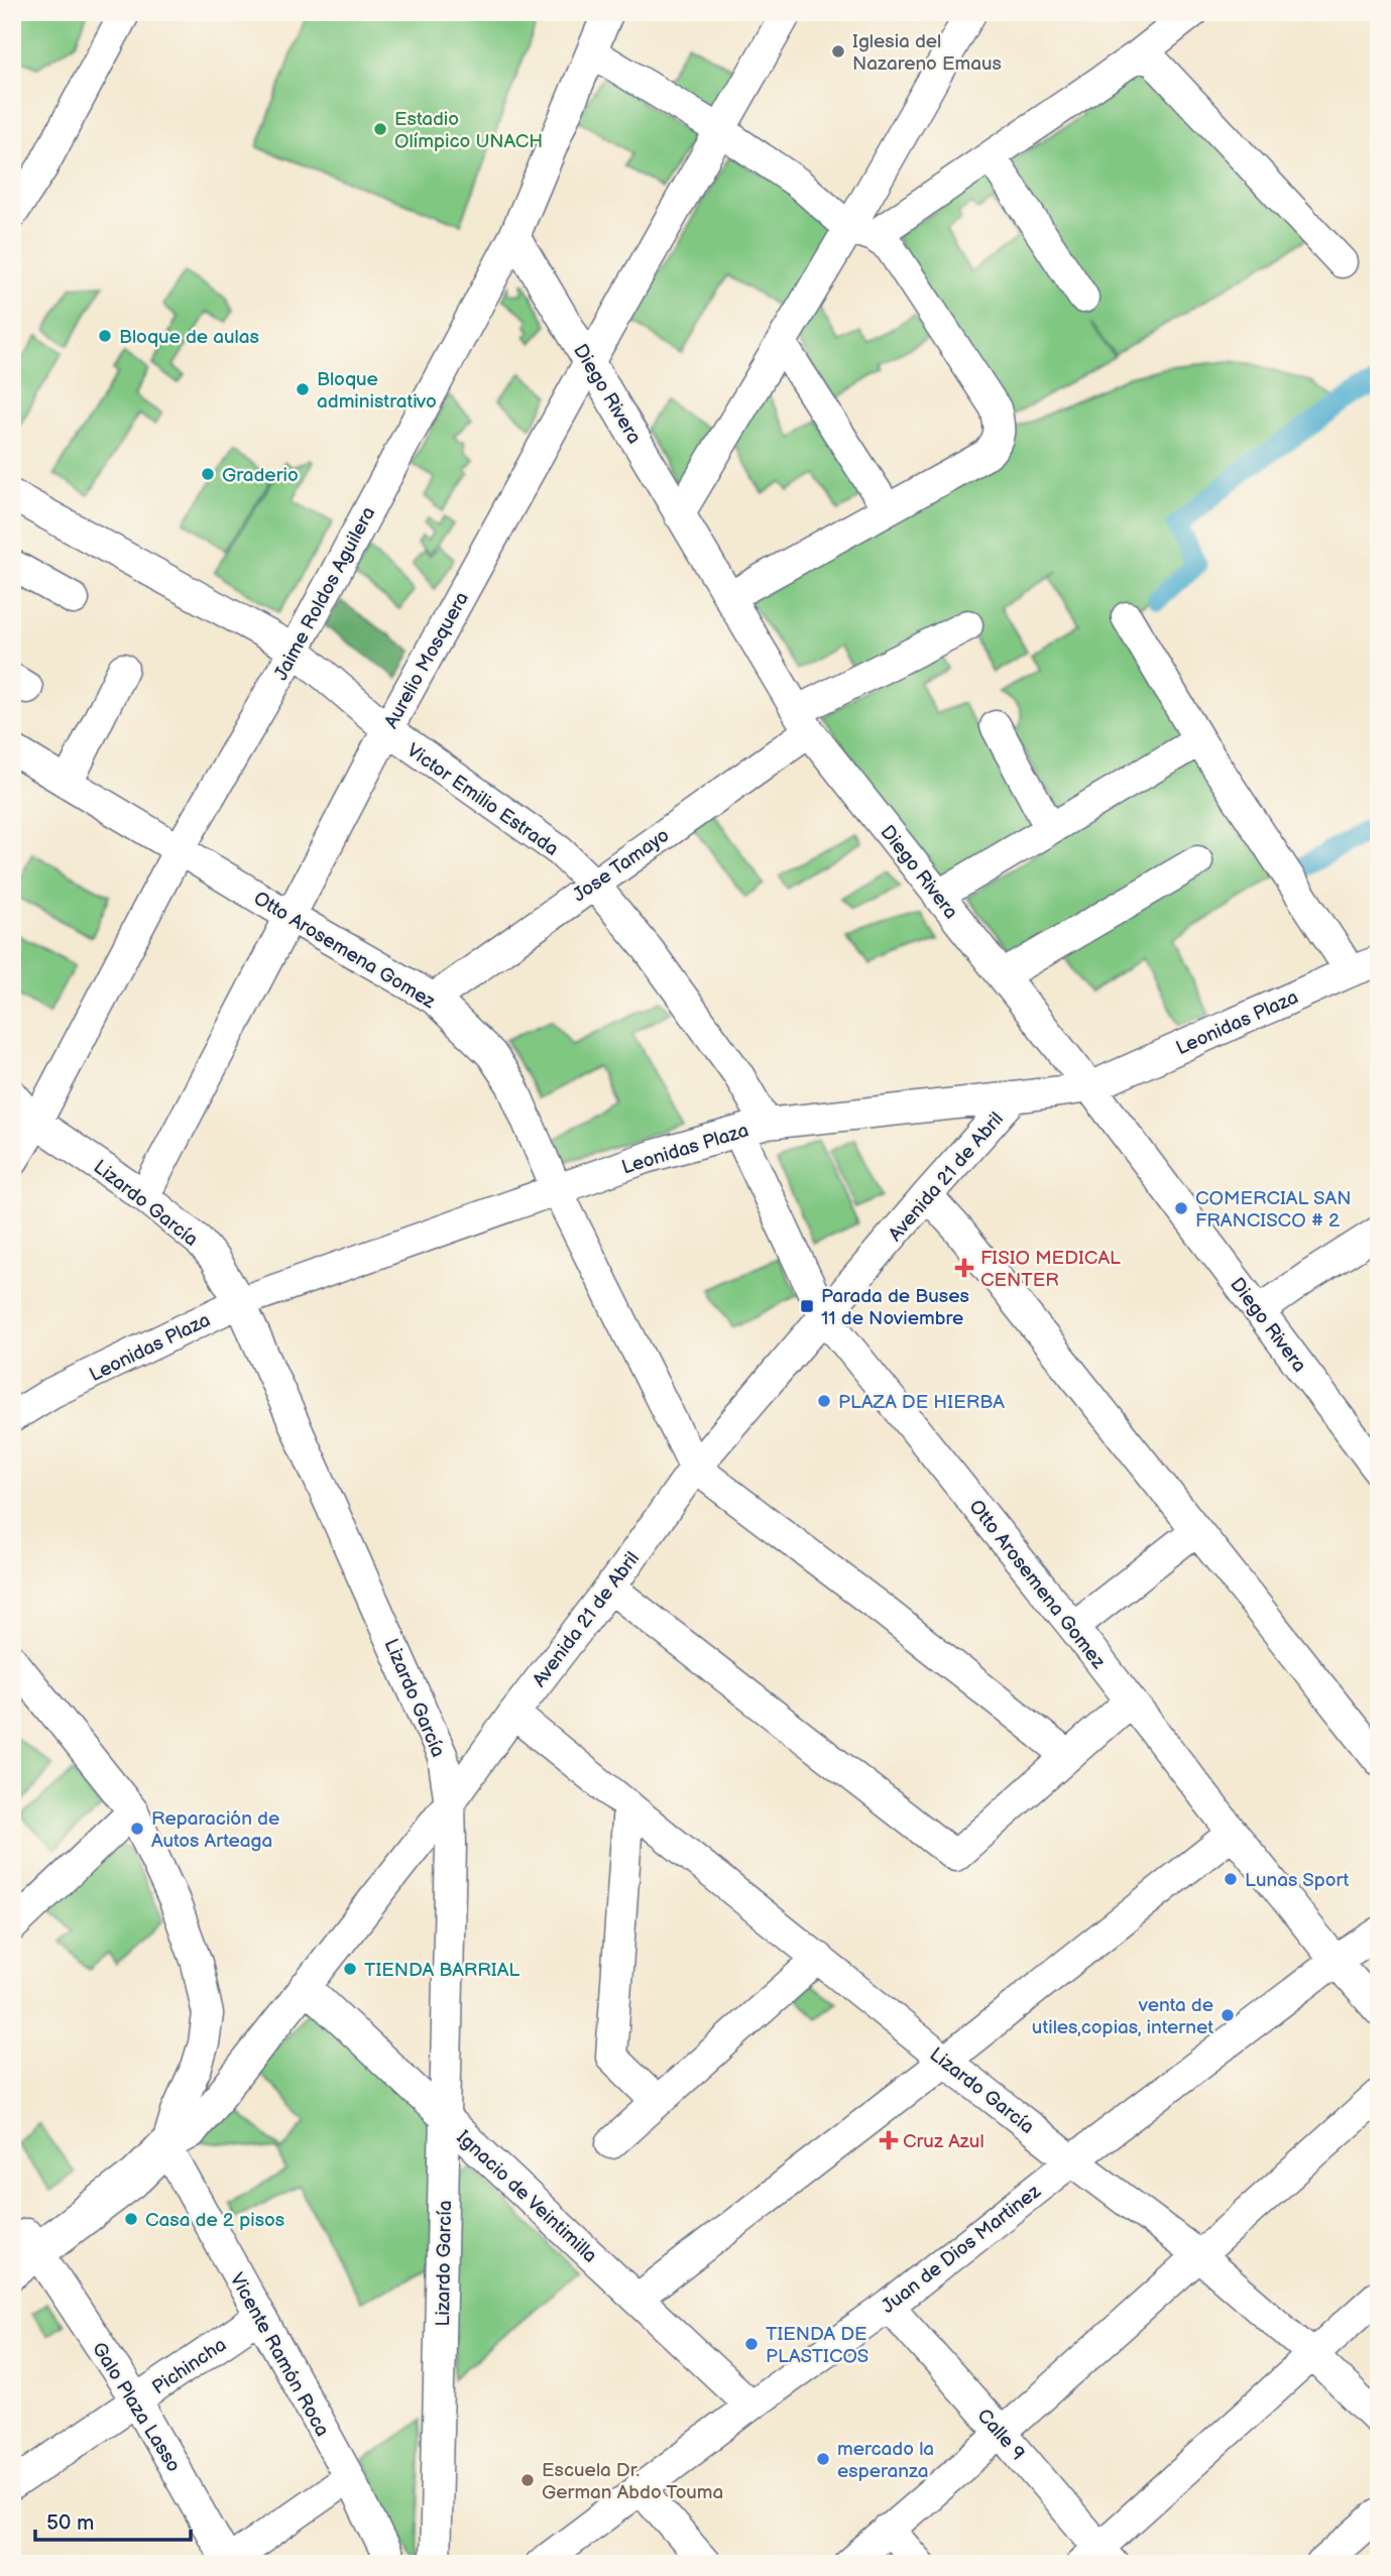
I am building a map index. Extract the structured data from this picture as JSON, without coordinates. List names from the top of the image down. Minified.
{"streets":{"main road":["Avenida 21 de Abril"],"street":["Diego Rivera","Jaime Roldos Aguilera","Aurelio Mosquera","Victor Emilio Estrada","Jose Tamayo","Otto Arosemena Gomez","Leonidas Plaza","Lizardo García","Ignacio de Veintimilla","Juan de Dios Martinez","Vicente Ramón Roca","Pichincha","Galo Plaza Lasso","Calle 9"]},"crossings":[["Diego Rivera","Jaime Roldos Aguilera"],["Diego Rivera","Aurelio Mosquera"],["Diego Rivera","Jose Tamayo"],["Diego Rivera","Leonidas Plaza"],["Jaime Roldos Aguilera","Victor Emilio Estrada"],["Jaime Roldos Aguilera","Otto Arosemena Gomez"],["Jaime Roldos Aguilera","Lizardo García"],["Aurelio Mosquera","Victor Emilio Estrada"],["Aurelio Mosquera","Otto Arosemena Gomez"],["Aurelio Mosquera","Lizardo García"],["Victor Emilio Estrada","Jose Tamayo"],["Victor Emilio Estrada","Otto Arosemena Gomez"],["Victor Emilio Estrada","Leonidas Plaza"],["Jose Tamayo","Otto Arosemena Gomez"],["Otto Arosemena Gomez","Leonidas Plaza"],["Otto Arosemena Gomez","Avenida 21 de Abril"],["Otto Arosemena Gomez","Juan de Dios Martinez"],["Leonidas Plaza","Avenida 21 de Abril"],["Leonidas Plaza","Lizardo García"],["Avenida 21 de Abril","Lizardo García"],["Avenida 21 de Abril","Ignacio de Veintimilla"],["Avenida 21 de Abril","Vicente Ramón Roca"],["Avenida 21 de Abril","Galo Plaza Lasso"],["Lizardo García","Ignacio de Veintimilla"],["Lizardo García","Juan de Dios Martinez"],["Ignacio de Veintimilla","Juan de Dios Martinez"],["Juan de Dios Martinez","Calle 9"],["Vicente Ramón Roca","Pichincha"],["Pichincha","Galo Plaza Lasso"]],"places":{"other":["Iglesia del Nazareno Emaus","Estadio Olímpico UNACH","Bloque de aulas","Bloque administrativo","Graderio","COMERCIAL SAN FRANCISCO # 2","PLAZA DE HIERBA","Reparación de Autos Arteaga","Lunas Sport","TIENDA BARRIAL","venta de utiles,copias, internet","Casa de 2 pisos","TIENDA DE PLASTICOS","mercado la esperanza","Escuela Dr. German Abdo Touma"],"health":["FISIO MEDICAL CENTER","Cruz Azul"],"transit":["Parada de Buses 11 de Noviembre"]},"scale_bar":"50 m"}
